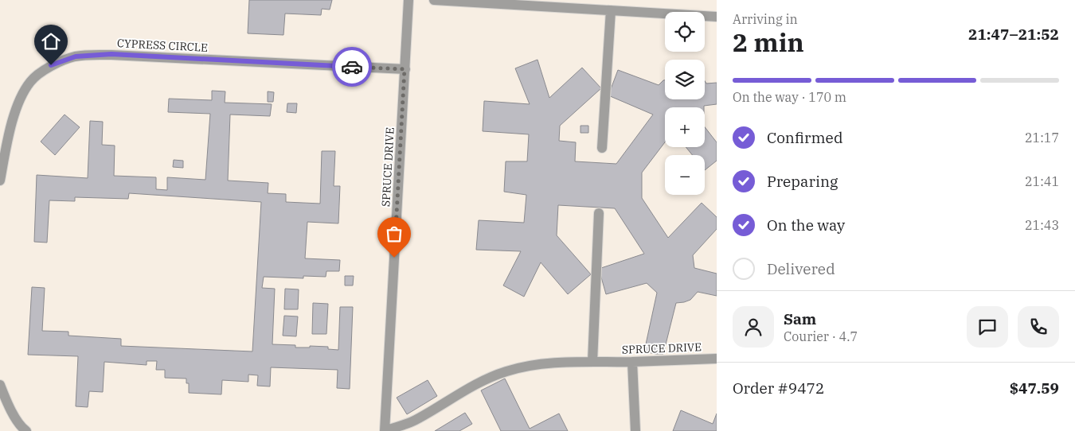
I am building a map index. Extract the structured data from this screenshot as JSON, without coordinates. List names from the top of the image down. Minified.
{"streets":{"street":["CYPRESS CIRCLE","SPRUCE DRIVE"]},"crossings":[["CYPRESS CIRCLE","SPRUCE DRIVE"]],"page":{"heading":["2 min","Arriving in","21:47–21:52"],"panel":["Sam","Courier · 4.7","Order #9472","$47.59"],"map_buttons":["+","−"],"bar":"On the way · 170 m","list":[["Confirmed","21:17"],["Preparing","21:41"],["On the way","21:43"],"Delivered"]}}
